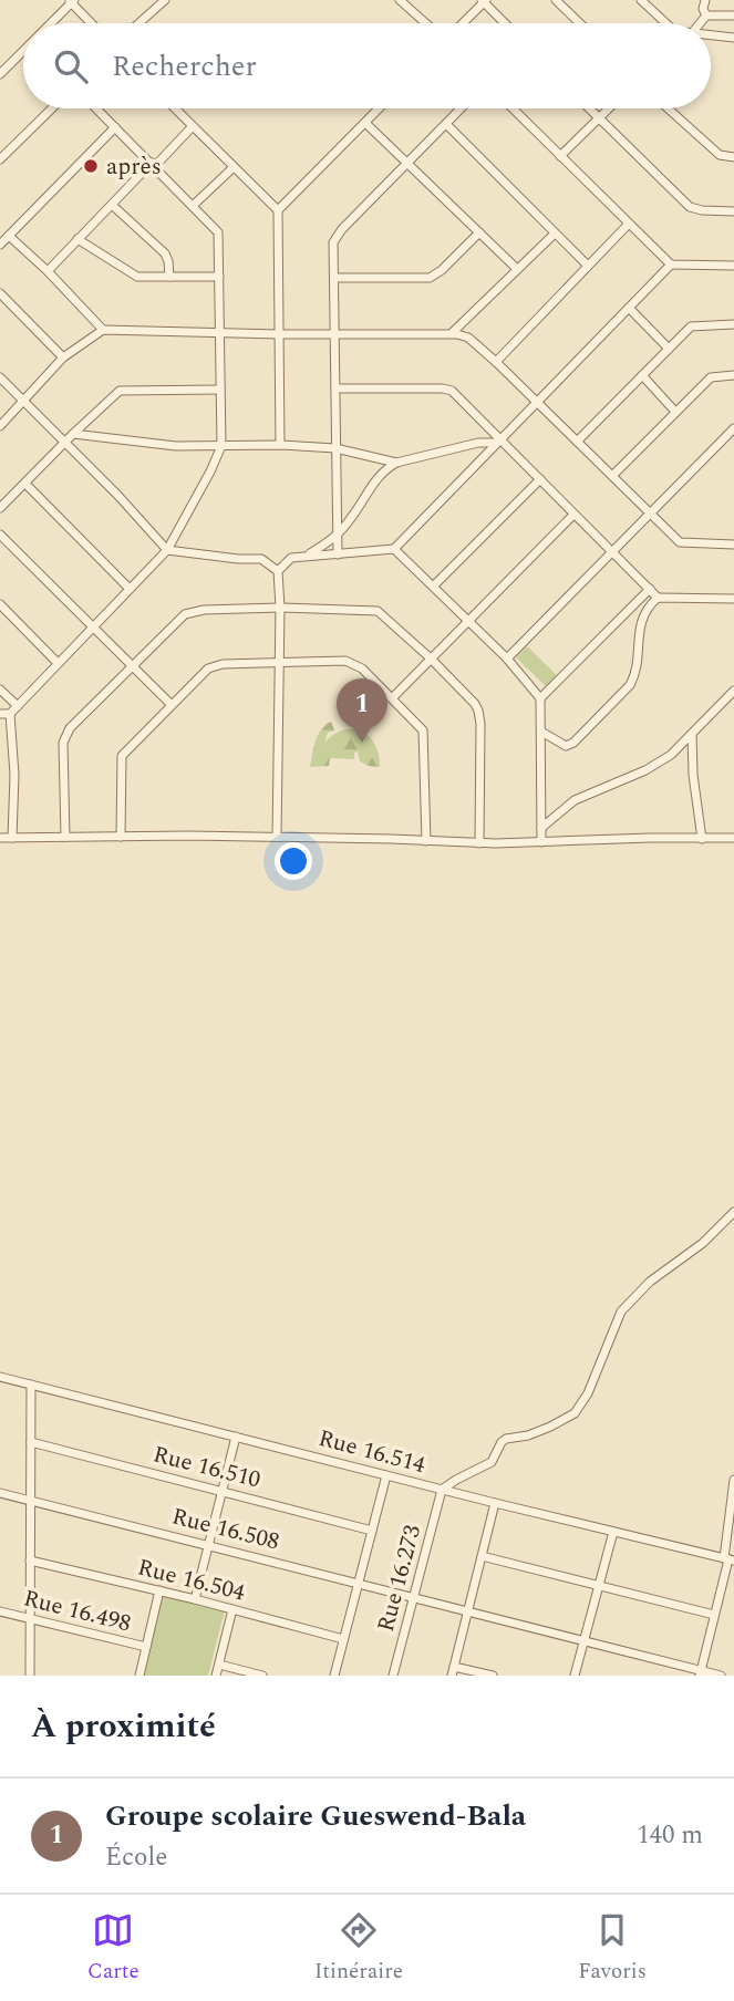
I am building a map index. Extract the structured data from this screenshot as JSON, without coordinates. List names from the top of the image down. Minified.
{"streets":{"street":["Rue 16.514","Rue 16.510","Rue 16.508","Rue 16.273","Rue 16.504","Rue 16.498"]},"crossings":[["Rue 16.514","Rue 16.273"],["Rue 16.508","Rue 16.273"]],"places":["après"],"page":{"search":"Rechercher","pins":"1","heading":"À proximité","list":[{"mark":"1","name":"Groupe scolaire Gueswend-Bala","note":"École","value":"140 m"}],"nav":["Carte","Itinéraire","Favoris"]}}
